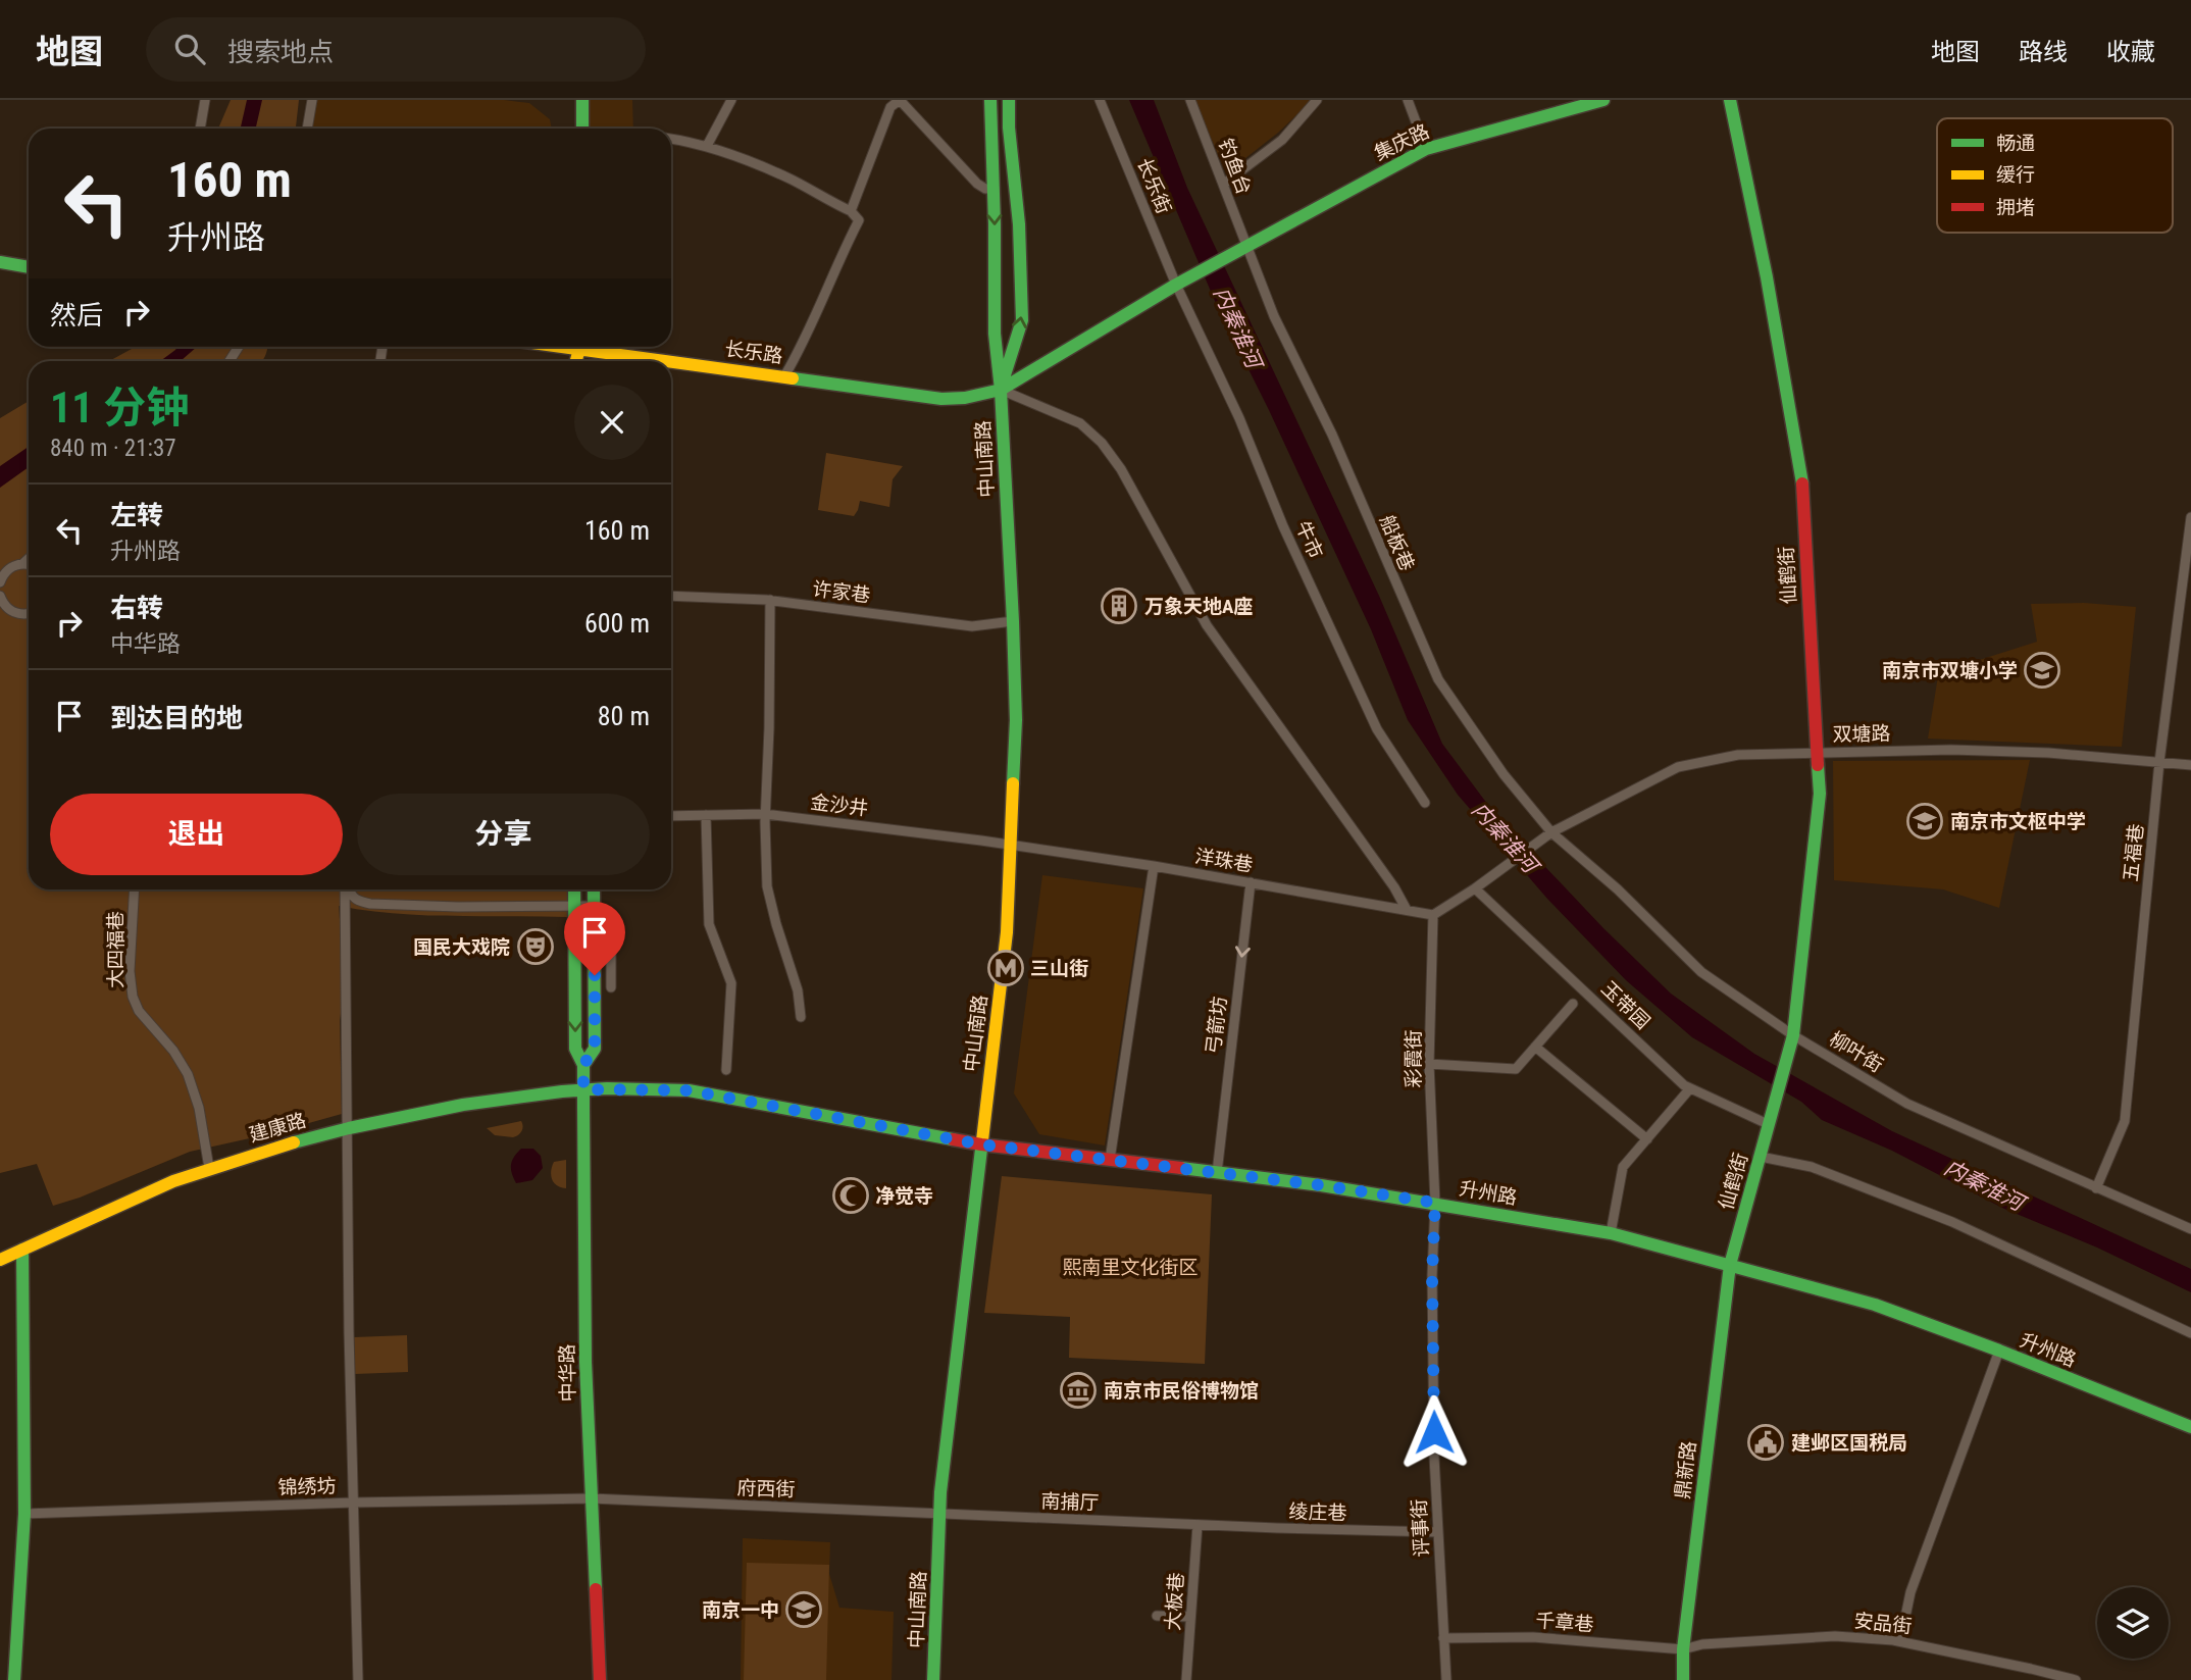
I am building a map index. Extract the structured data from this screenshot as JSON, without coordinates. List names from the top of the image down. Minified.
{"streets":{"main road":["集庆路","长乐路","中山南路","仙鹤街","建康路","升州路","中华路","鼎新路"],"street":["钓鱼台","长乐街","牛市","船板巷","许家巷","双塘路","金沙井","五福巷","洋珠巷","大四福巷","玉带园","弓箭坊","柳叶街","彩霞街","锦绣坊","府西街","南捕厅","绫庄巷","评事街","大板巷","千章巷","安品街"]},"crossings":[["集庆路","钓鱼台"],["集庆路","长乐街"],["集庆路","牛市"],["集庆路","船板巷"],["钓鱼台","船板巷"],["长乐街","牛市"],["长乐路","中山南路"],["中山南路","许家巷"],["中山南路","金沙井"],["中山南路","洋珠巷"],["中山南路","升州路"],["中山南路","府西街"],["中山南路","南捕厅"],["船板巷","双塘路"],["船板巷","柳叶街"],["仙鹤街","双塘路"],["仙鹤街","玉带园"],["仙鹤街","柳叶街"],["仙鹤街","升州路"],["仙鹤街","鼎新路"],["双塘路","五福巷"],["双塘路","玉带园"],["双塘路","柳叶街"],["金沙井","洋珠巷"],["五福巷","柳叶街"],["洋珠巷","弓箭坊"],["洋珠巷","彩霞街"],["大四福巷","建康路"],["弓箭坊","升州路"],["彩霞街","升州路"],["彩霞街","评事街"],["建康路","升州路"],["建康路","中华路"],["升州路","中华路"],["升州路","鼎新路"],["升州路","评事街"],["中华路","锦绣坊"],["中华路","府西街"],["鼎新路","千章巷"],["鼎新路","安品街"],["锦绣坊","府西街"],["府西街","南捕厅"],["南捕厅","绫庄巷"],["南捕厅","大板巷"],["绫庄巷","评事街"],["绫庄巷","大板巷"],["评事街","千章巷"],["千章巷","安品街"]],"one_way":["弓箭坊"],"water":["内秦淮河"],"parks":["熙南里文化街区"],"places":{"building":["万象天地A座"],"school or university":["南京市双塘小学","南京市文枢中学","南京一中"],"theatre":["国民大戏院"],"metro station":["三山街"],"mosque":["净觉寺"],"museum":["南京市民俗博物馆"],"public building":["建邺区国税局"]},"legend":["畅通","缓行","拥堵"],"page":{"header":"地图","search":"搜索地点","nav":["地图","路线","收藏"],"turn":["160 m","升州路"],"then":"然后","heading":["11 分钟","840 m · 21:37"],"list":[{"name":"左转","note":"升州路","value":"160 m"},{"name":"右转","note":"中华路","value":"600 m"},{"name":"到达目的地","value":"80 m"}],"buttons":["退出","分享"]}}
